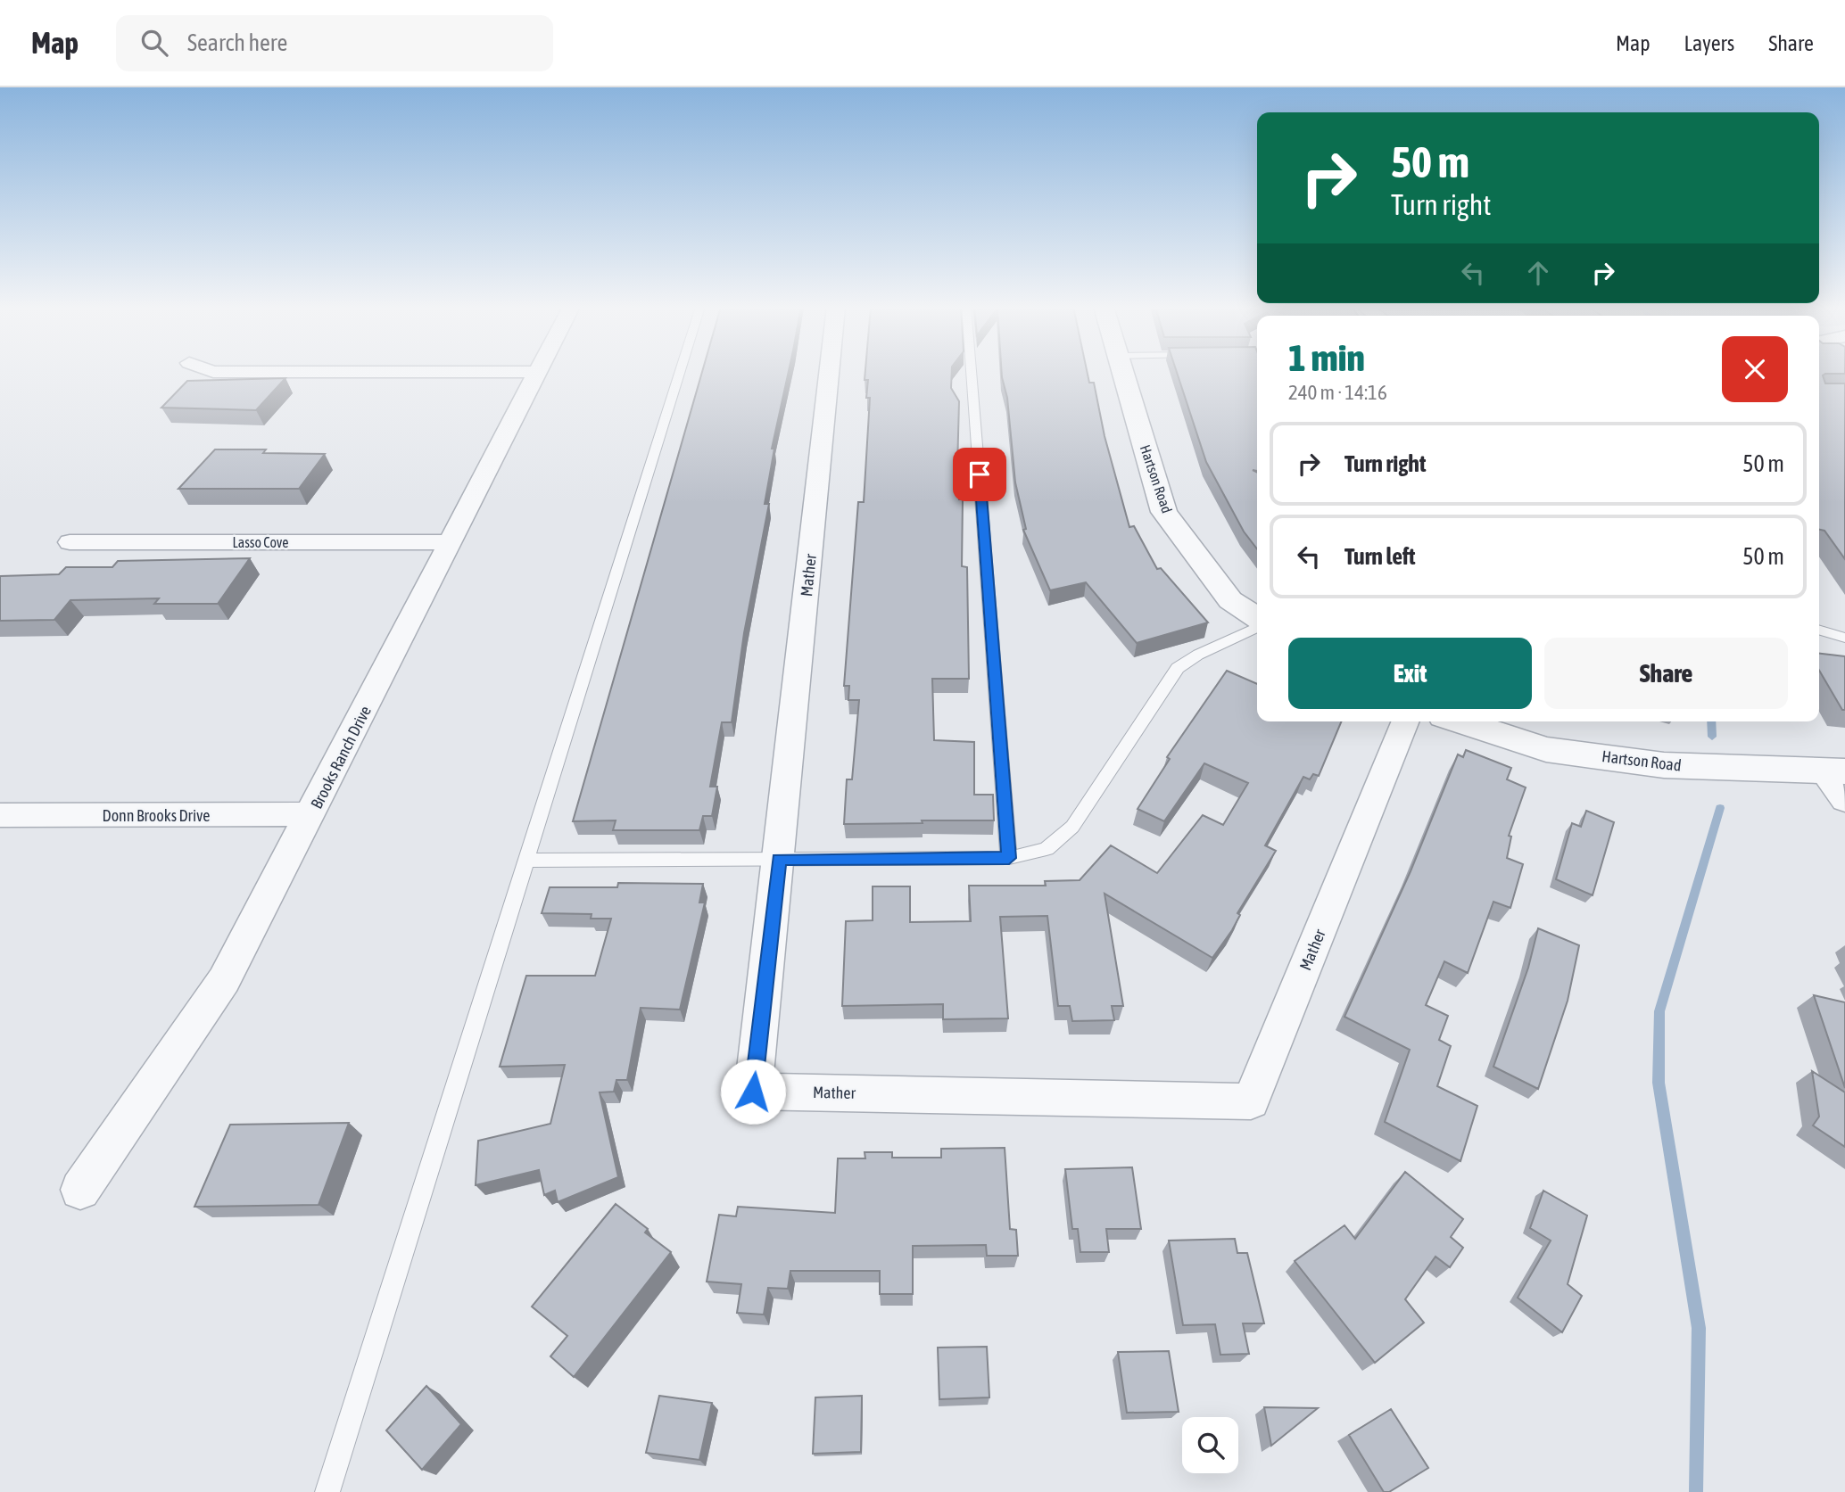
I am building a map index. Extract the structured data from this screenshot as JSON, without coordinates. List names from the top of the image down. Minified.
{"streets":{"street":["Hartson Road","Lasso Cove","Mather","Brooks Ranch Drive","Donn Brooks Drive"]},"crossings":[["Lasso Cove","Brooks Ranch Drive"],["Brooks Ranch Drive","Donn Brooks Drive"]],"page":{"header":"Map","search":"Search here","nav":["Map","Layers","Share"],"turn":["50 m","Turn right"],"heading":["1 min","240 m · 14:16"],"list":[{"name":"Turn right","value":"50 m"},{"name":"Turn left","value":"50 m"}],"buttons":["Exit","Share"]}}
